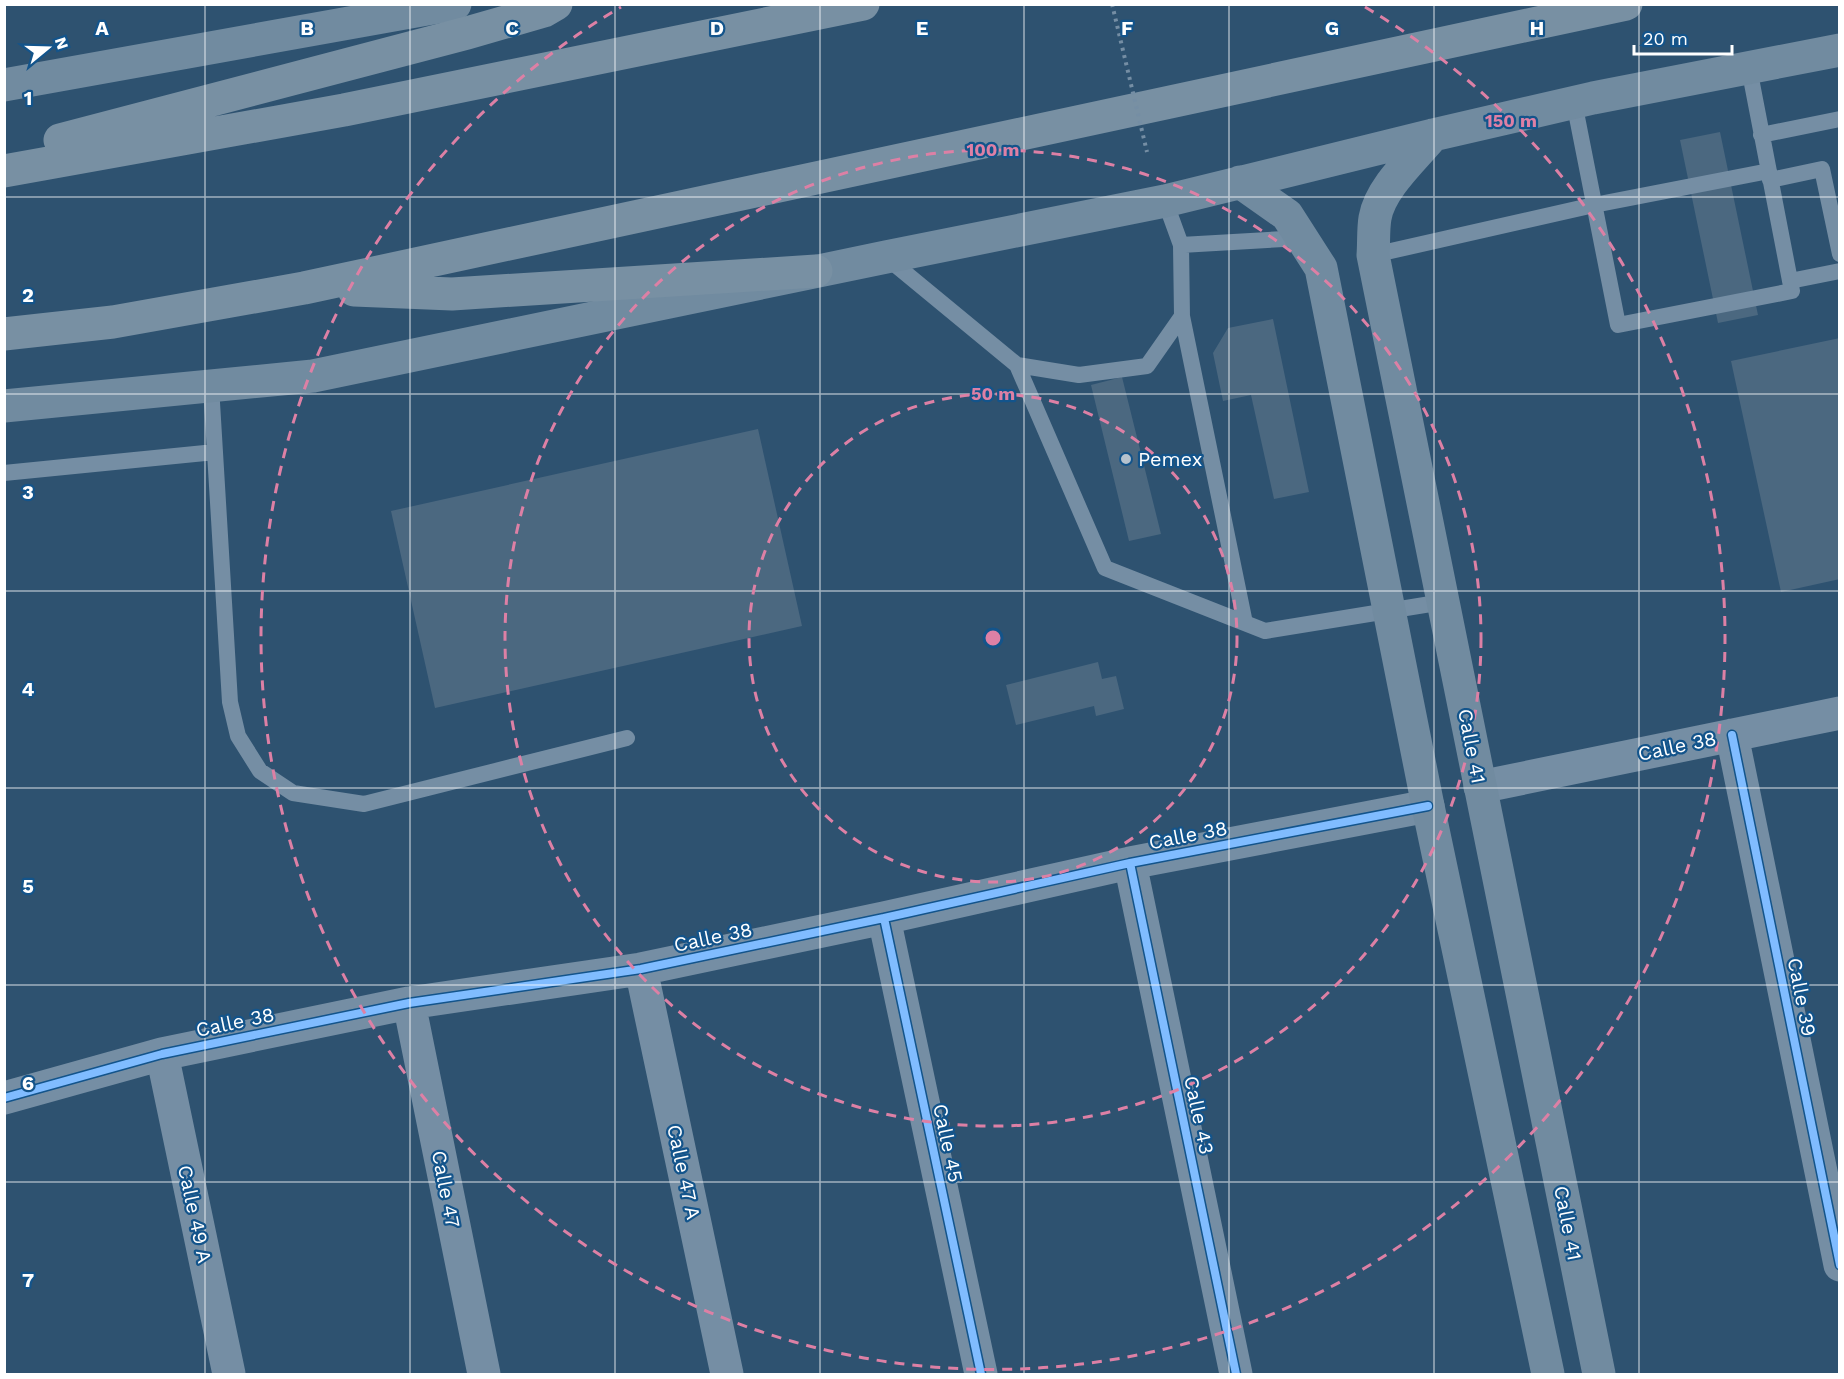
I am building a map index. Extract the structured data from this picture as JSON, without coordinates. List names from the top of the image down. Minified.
{"streets":{"main road":["Calle 41"],"street":["Calle 38","Calle 39","Calle 43","Calle 45","Calle 47 A","Calle 47","Calle 49 A"]},"crossings":[["Calle 41","Calle 38"],["Calle 38","Calle 39"],["Calle 38","Calle 43"],["Calle 38","Calle 45"],["Calle 38","Calle 47 A"],["Calle 38","Calle 47"],["Calle 38","Calle 49 A"]],"places":["Pemex"],"scale_bar":"20 m","north":"right","grid":{"columns":["A","B","C","D","E","F","G","H"],"rows":["1","2","3","4","5","6","7"]},"rings":["150 m","100 m","50 m"]}
